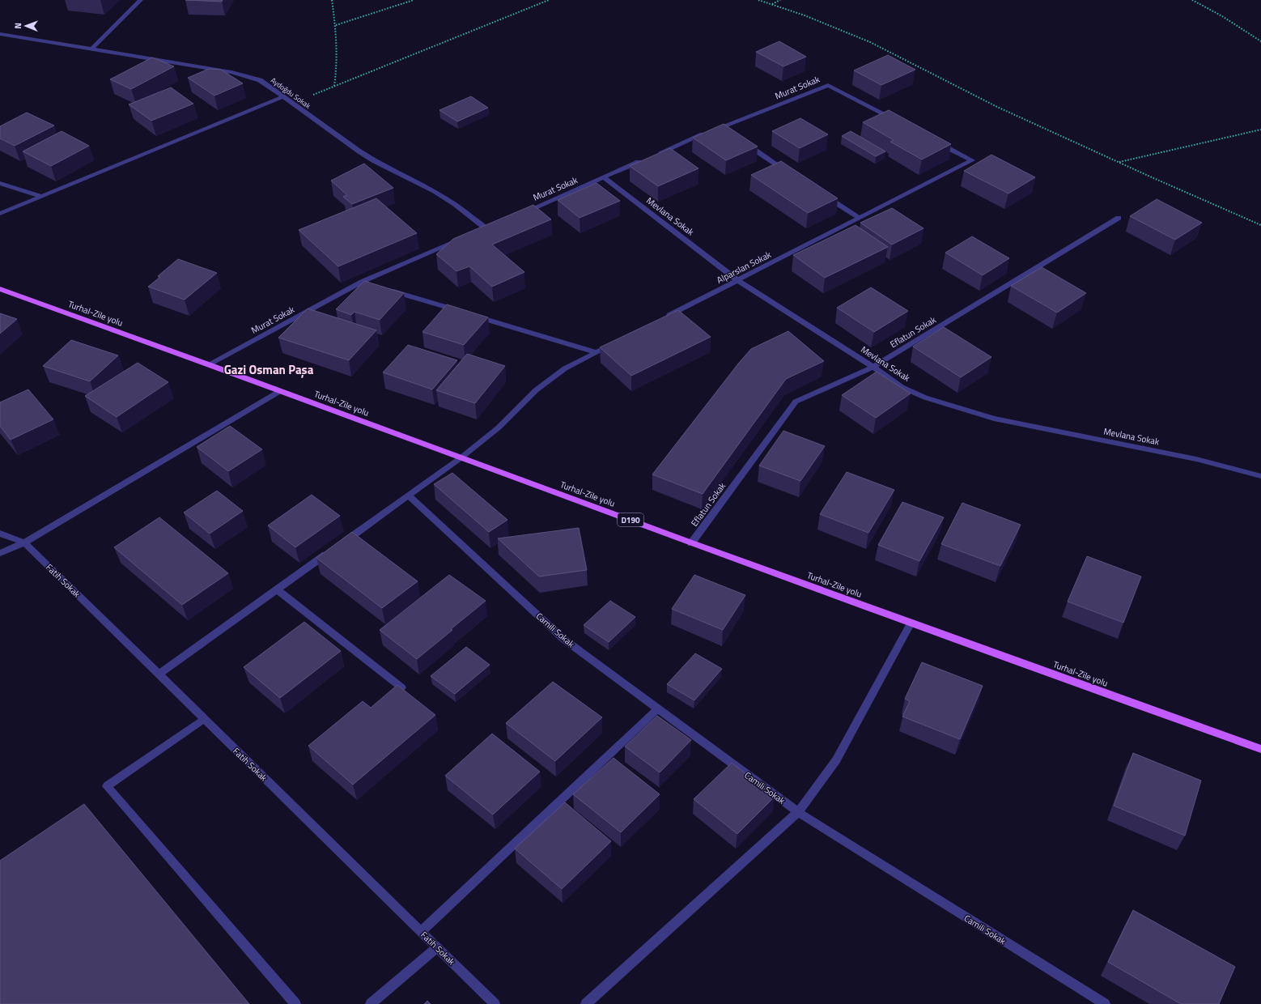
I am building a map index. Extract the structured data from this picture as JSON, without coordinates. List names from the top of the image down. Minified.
{"streets":{"main road":["Turhal-Zile yolu","D190"],"street":["Murat Sokak","Aydoğdu Sokak","Mevlana Sokak","Alparslan Sokak","Eflatun Sokak","Fatih Sokak","Camili Sokak"]},"crossings":[["Murat Sokak","Mevlana Sokak"],["Murat Sokak","Turhal-Zile yolu"],["Mevlana Sokak","Alparslan Sokak"],["Mevlana Sokak","Eflatun Sokak"],["Turhal-Zile yolu","Eflatun Sokak"]],"districts":["Gazi Osman Paşa"],"north":"left"}
